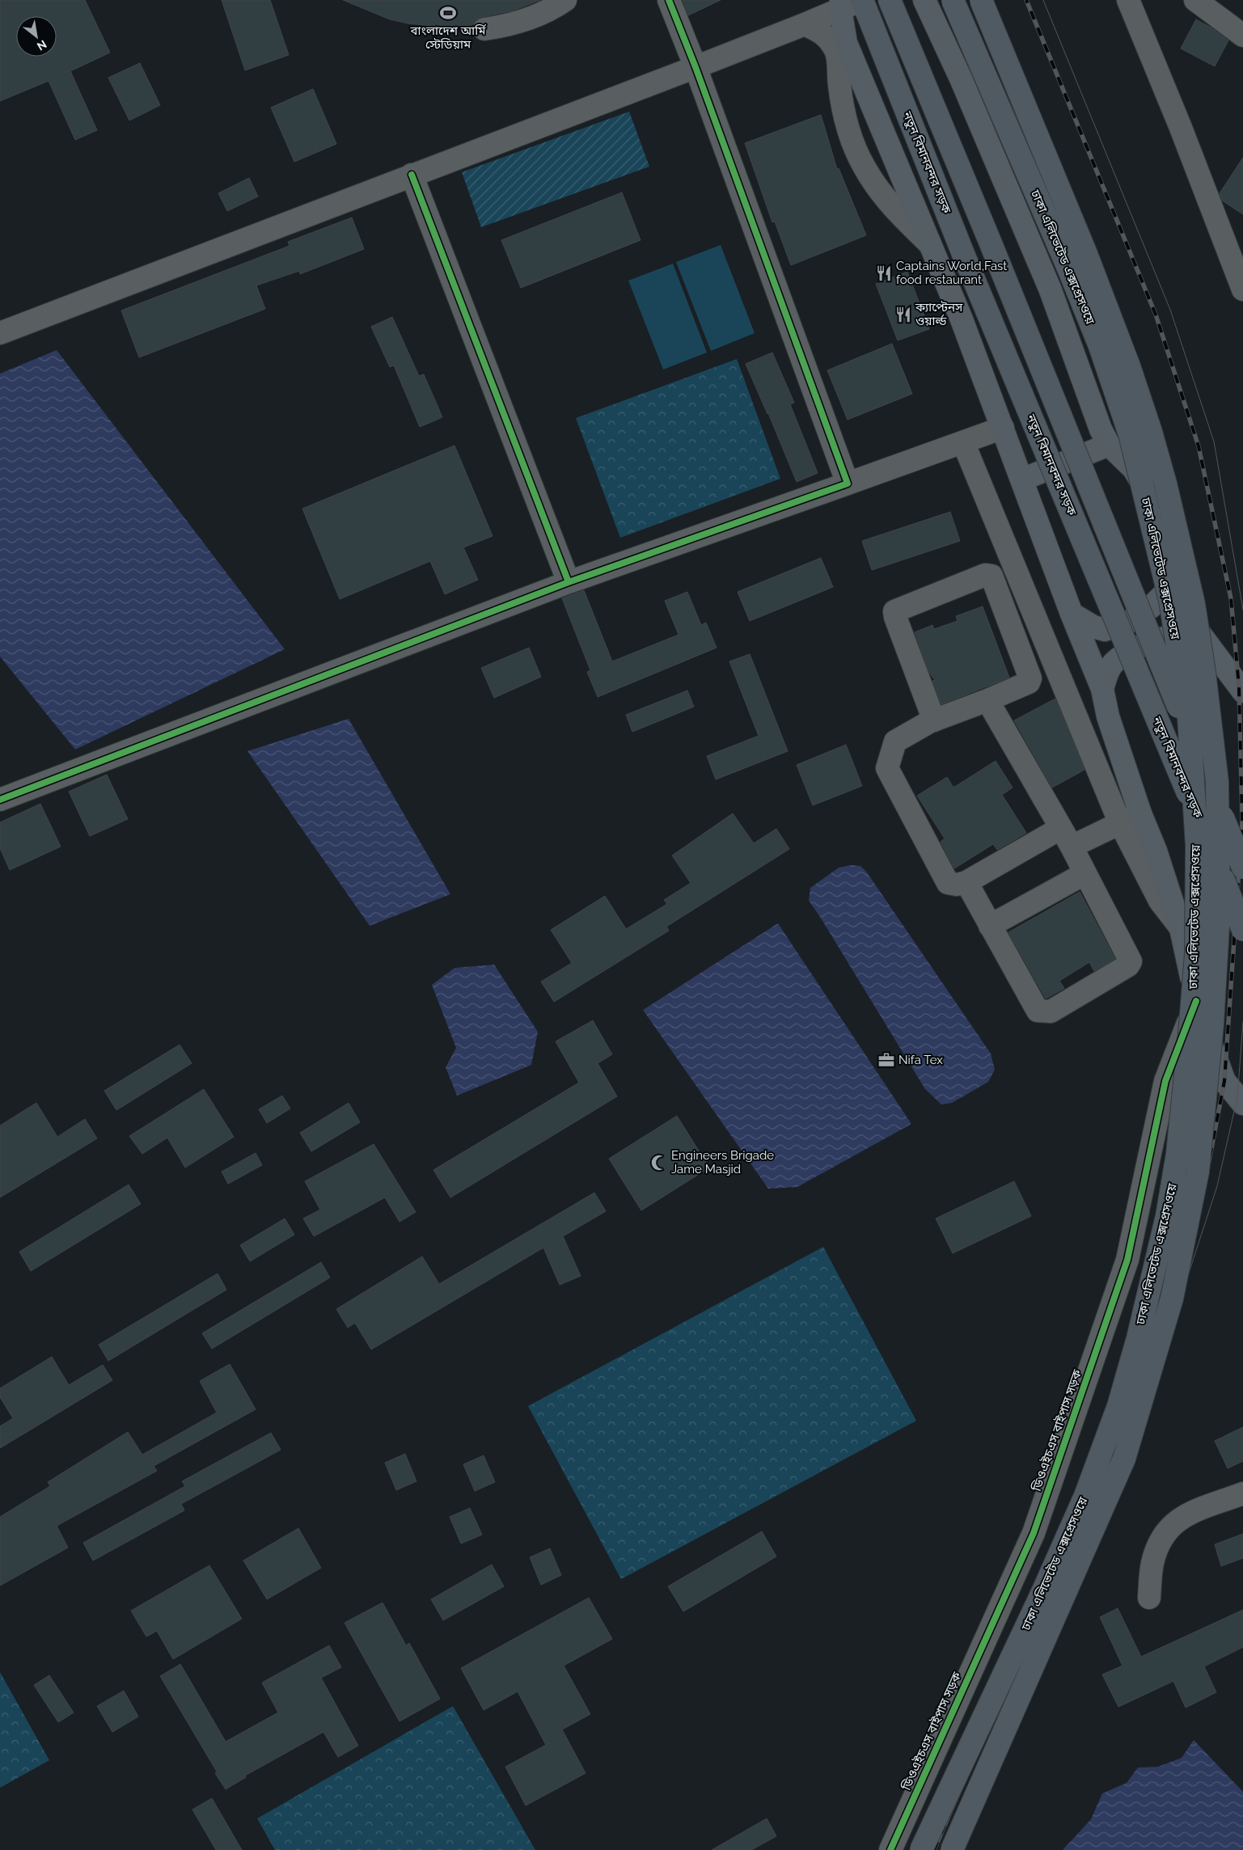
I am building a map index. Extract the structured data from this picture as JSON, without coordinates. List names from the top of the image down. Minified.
{"streets":{"highway":["নতুন বিমানবন্দর সড়ক","ঢাকা এলিভেটেড এক্সপ্রেসওয়ে"],"street":["ডিওএইচএস বাইপাস সড়ক"]},"places":{"sports":["বাংলাদেশ আর্মি স্টেডিয়াম"],"restaurant":["Captains World,Fast food restaurant","ক্যাপ্টেনস ওয়ার্ল্ড"],"office":["Nifa Tex"],"mosque":["Engineers Brigade Jame Masjid"]},"north":"bottom right"}
